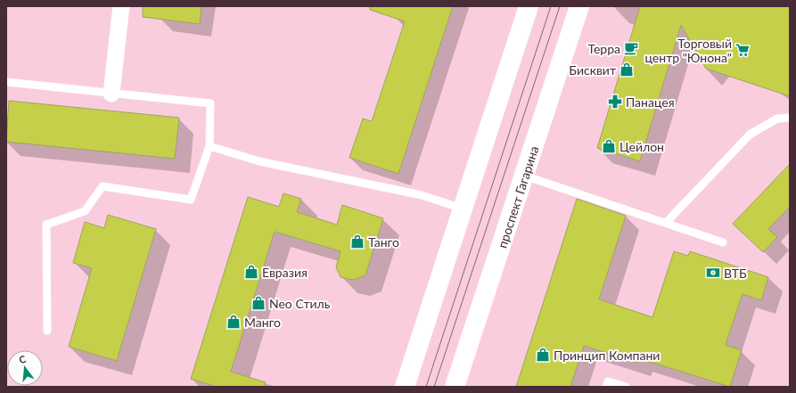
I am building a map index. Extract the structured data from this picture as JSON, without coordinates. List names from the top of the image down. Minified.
{"streets":{"main road":["проспект Гагарина"]},"places":{"cafe":["Терра"],"supermarket":["Торговый центр \"Юнона\""],"shop":["Бисквит","Цейлон","Танго","Евразия","Neo Стиль","Манго","Принцип Компани"],"pharmacy":["Панацея"],"bank":["ВТБ"]},"north":"top"}
